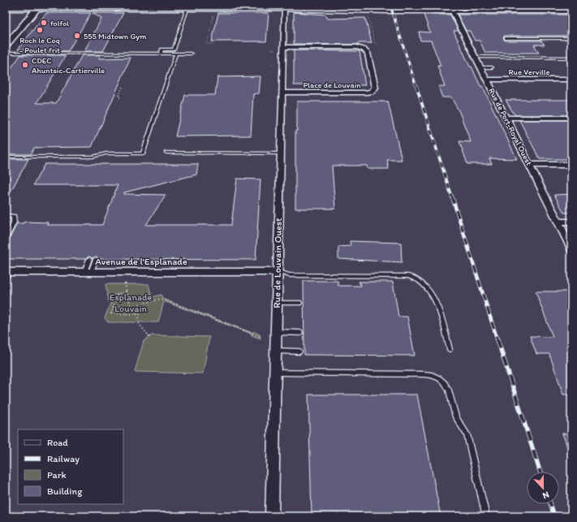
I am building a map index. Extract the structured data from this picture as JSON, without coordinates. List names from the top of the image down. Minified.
{"streets":{"street":["Rue Verville","Place de Louvain","Rue de Port-Royal Ouest","Avenue de l'Esplanade","Rue de Louvain Ouest"]},"crossings":[["Rue Verville","Rue de Port-Royal Ouest"],["Place de Louvain","Rue de Louvain Ouest"],["Avenue de l'Esplanade","Rue de Louvain Ouest"]],"parks":["Esplanade Louvain"],"places":["folfol","Roch le Coq - Poulet frit","555 Midtown Gym","CDEC Ahuntsic-Cartierville"],"legend":["Road","Railway","Park","Building"],"north":"bottom"}
